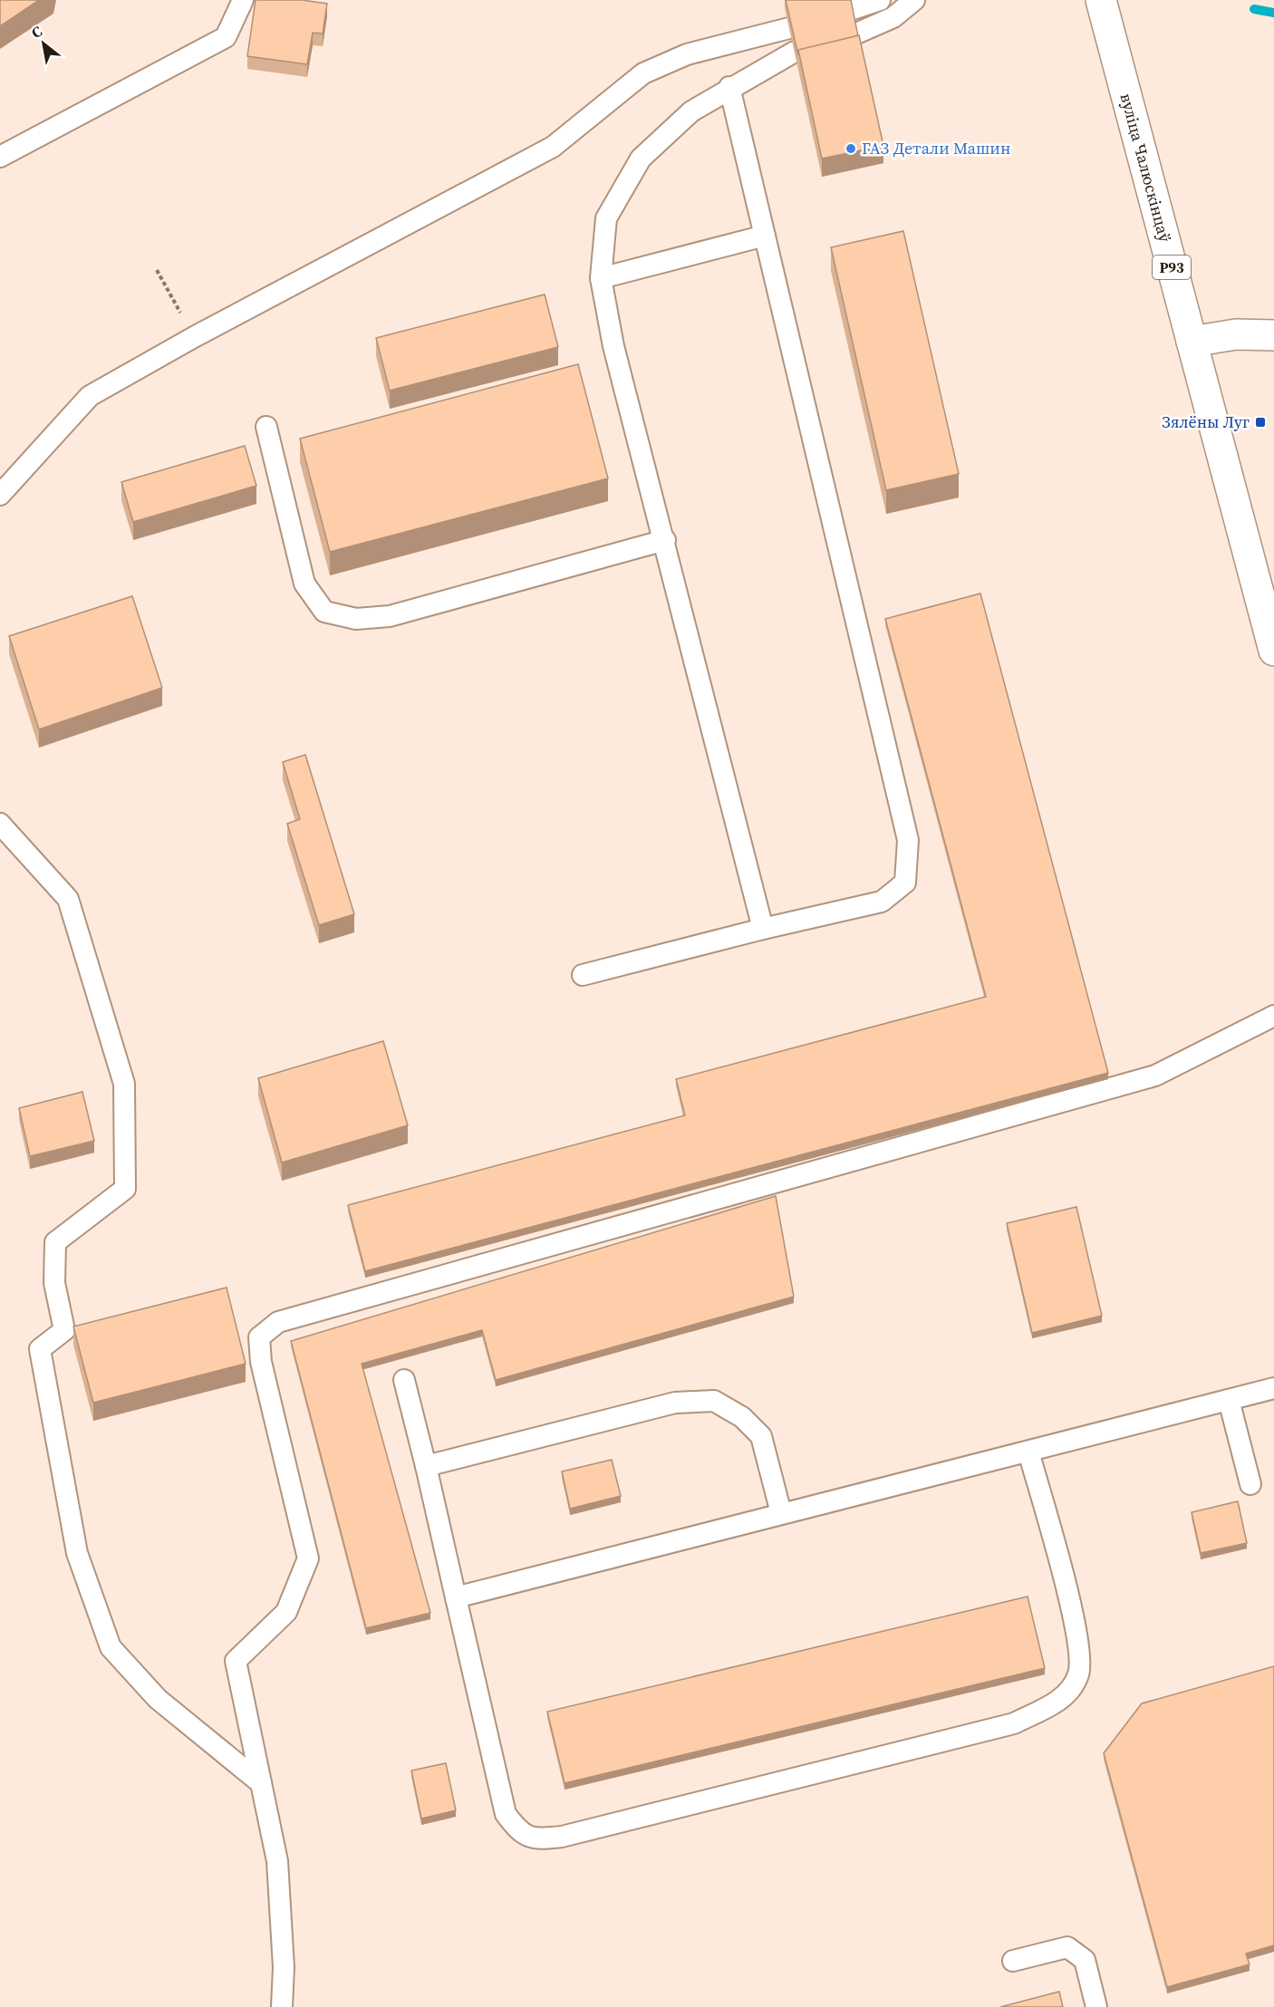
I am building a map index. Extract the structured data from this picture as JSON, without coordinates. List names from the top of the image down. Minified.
{"streets":{"main road":["вуліца Чалюскінцаў","Р93"]},"places":{"other":["ГАЗ Детали Машин"],"transit":["Зялёны Луг"]},"north":"top left"}
